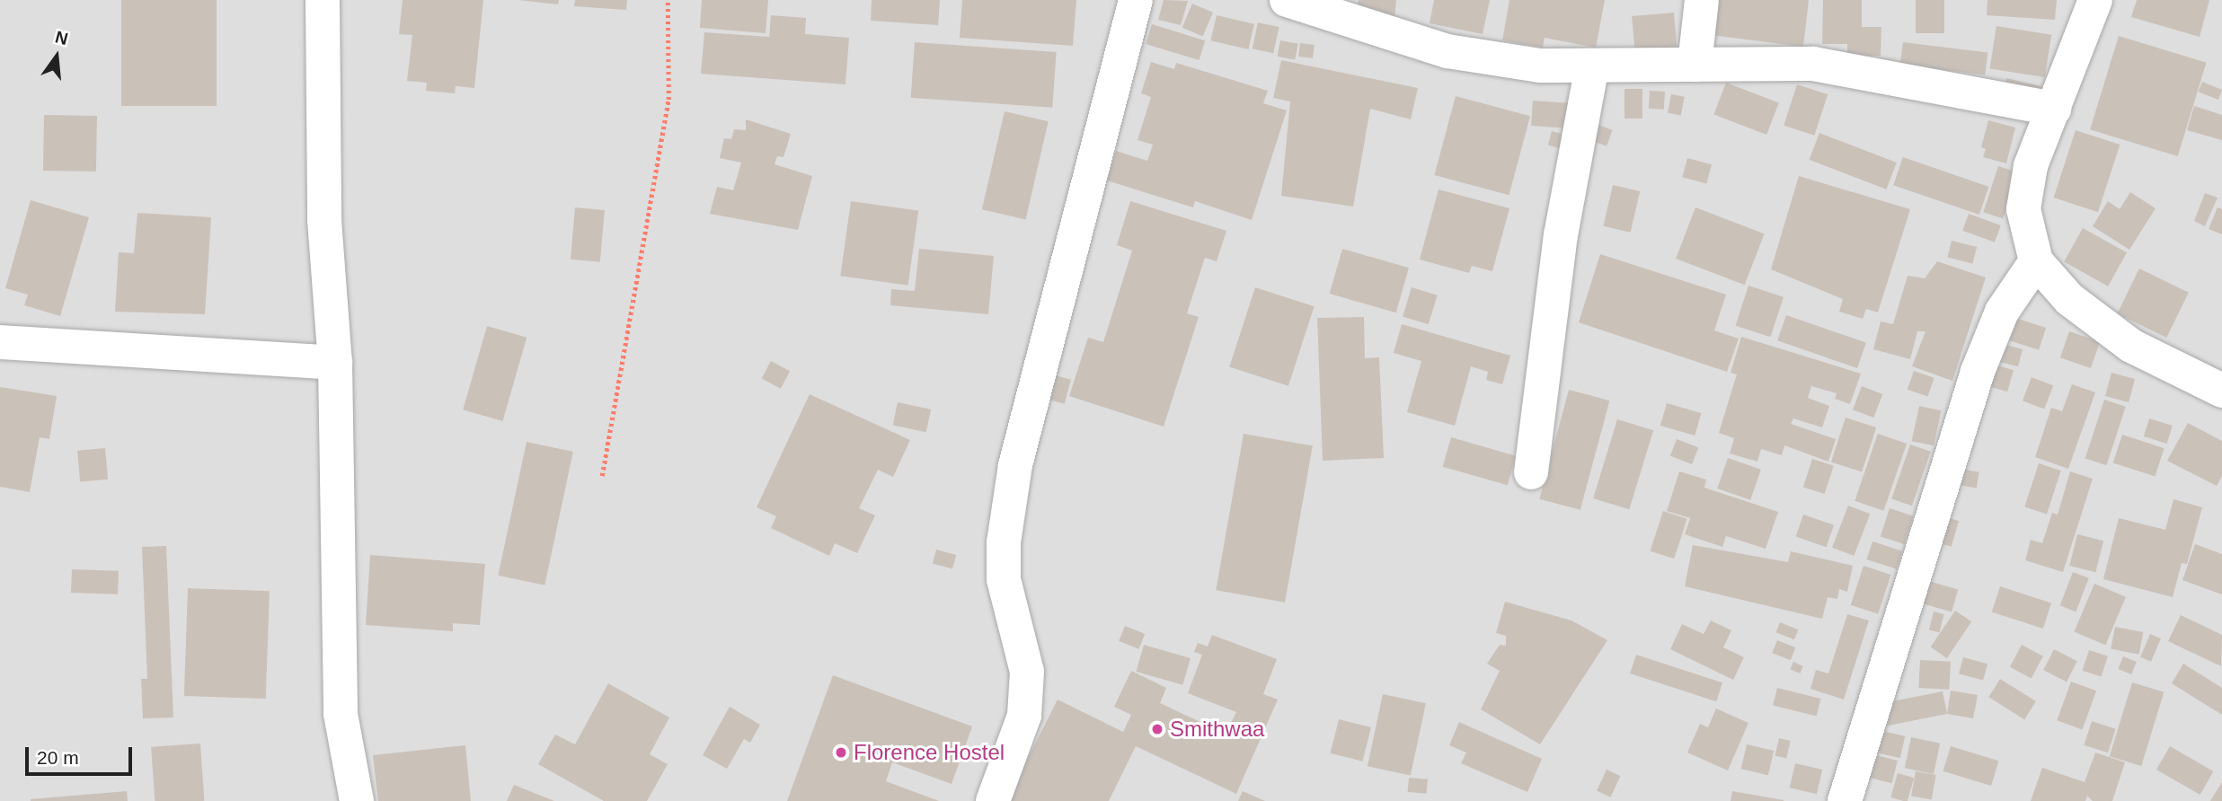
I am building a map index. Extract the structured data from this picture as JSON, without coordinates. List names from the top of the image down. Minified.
{"places":["Smithwaa","Florence Hostel"],"scale_bar":"20 m","north":"top"}
